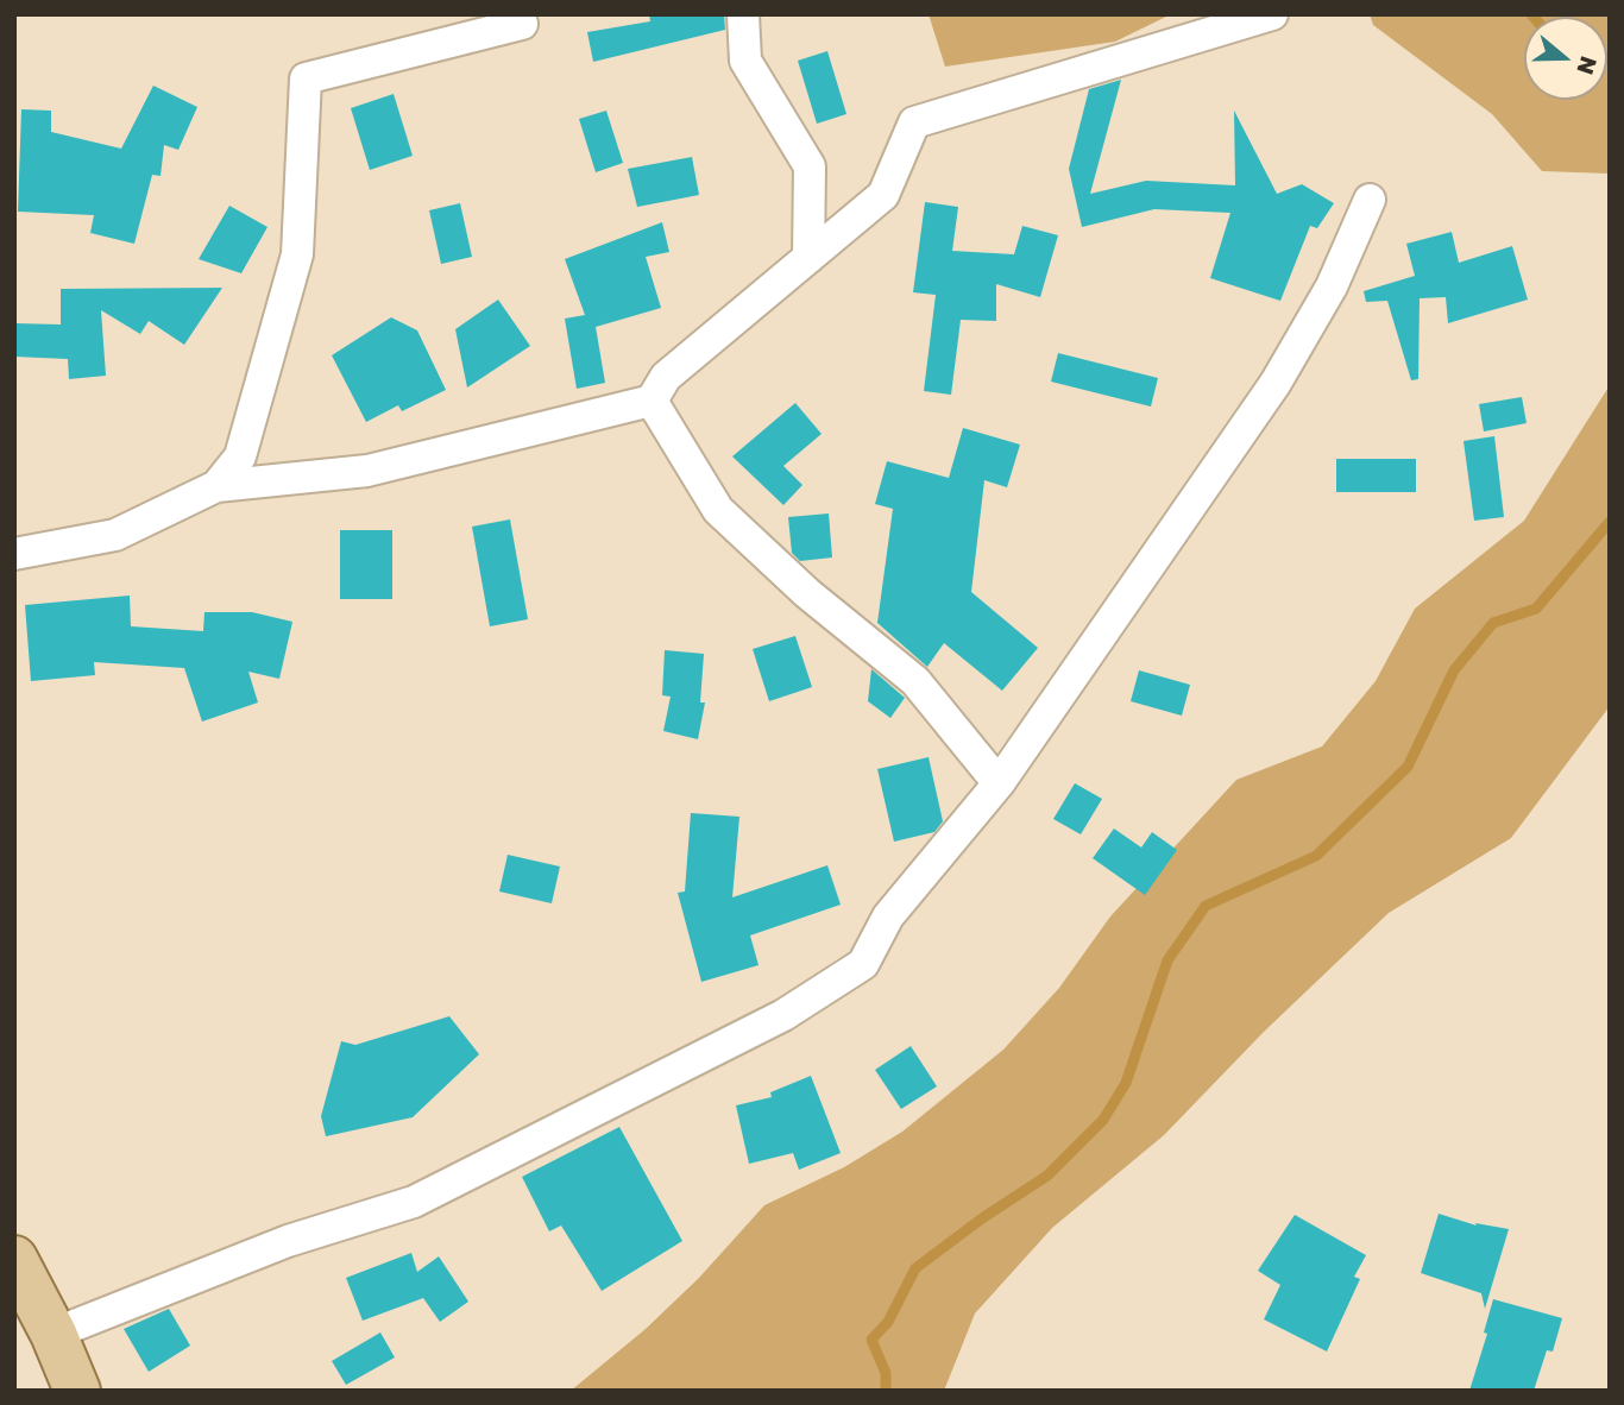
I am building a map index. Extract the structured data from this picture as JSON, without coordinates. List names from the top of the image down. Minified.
{"north":"right"}
